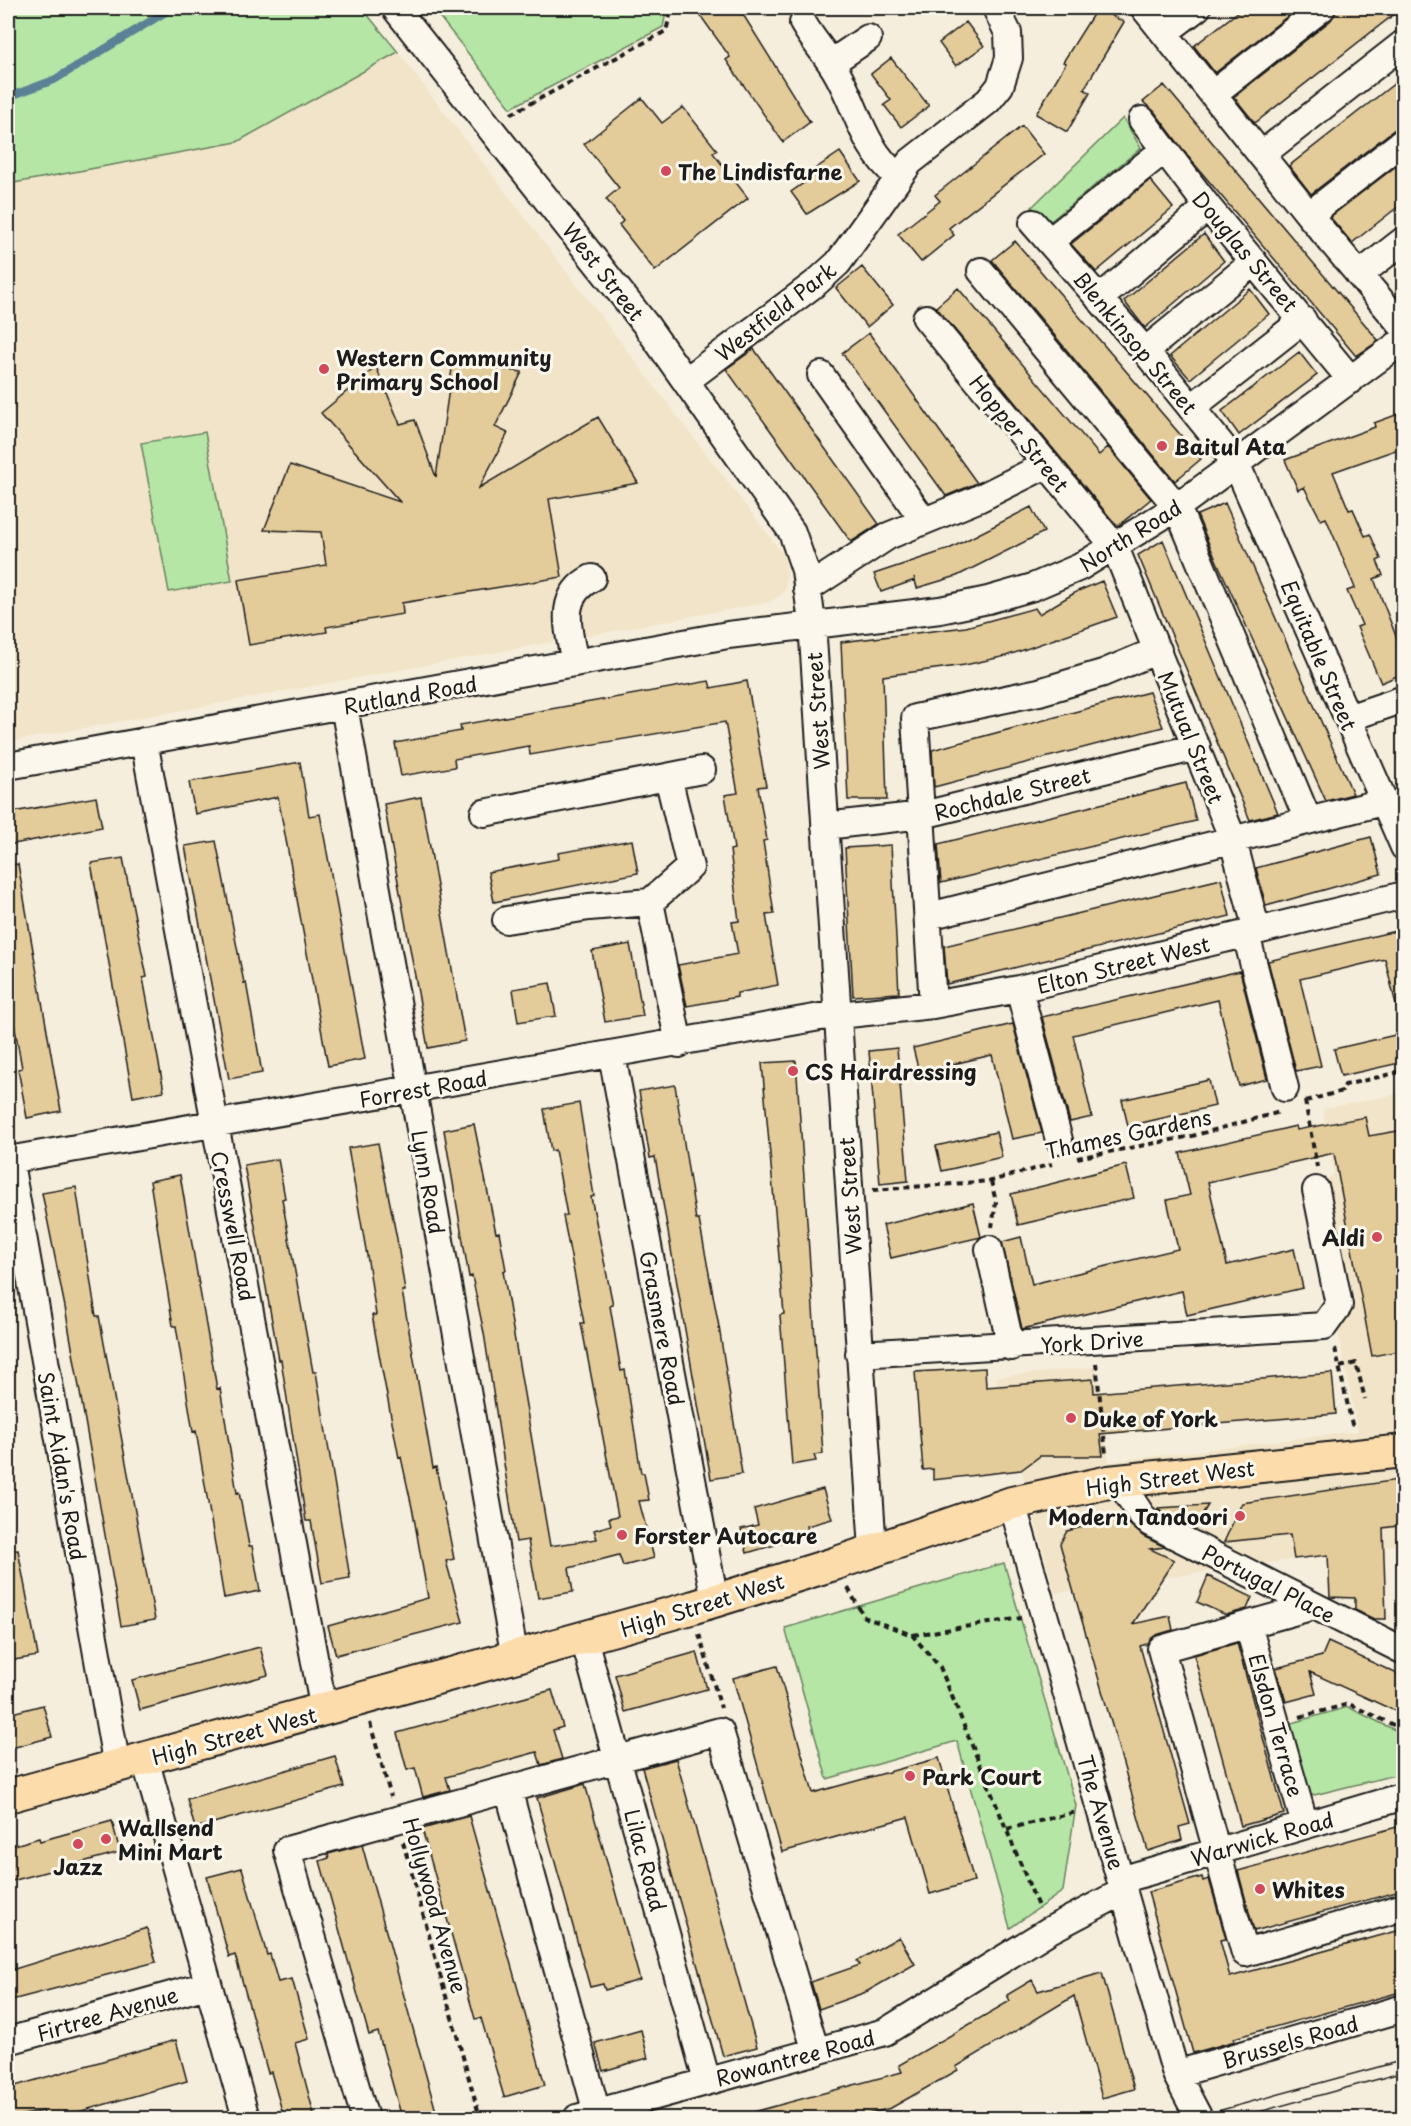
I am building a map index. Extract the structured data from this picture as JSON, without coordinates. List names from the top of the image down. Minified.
{"streets":{"main road":["High Street West"],"street":["Douglas Street","West Street","Westfield Park","Blenkinsop Street","Hopper Street","North Road","Equitable Street","Rutland Road","Mutual Street","Rochdale Street","Elton Street West","Forrest Road","Lynn Road","Cresswell Road","Grasmere Road","York Drive","Saint Aidan's Road","Portugal Place","Elsdon Terrace","The Avenue","Warwick Road","Lilac Road","Firtree Avenue","Brussels Road","Rowantree Road"],"path":["Thames Gardens","Hollywood Avenue"]},"crossings":[["Douglas Street","Blenkinsop Street"],["Douglas Street","North Road"],["West Street","Westfield Park"],["West Street","North Road"],["West Street","Rutland Road"],["West Street","Rochdale Street"],["West Street","Elton Street West"],["West Street","Forrest Road"],["West Street","Thames Gardens"],["West Street","York Drive"],["West Street","High Street West"],["Blenkinsop Street","North Road"],["Blenkinsop Street","Equitable Street"],["Hopper Street","North Road"],["Hopper Street","Mutual Street"],["North Road","Equitable Street"],["North Road","Rutland Road"],["North Road","Mutual Street"],["Rutland Road","Lynn Road"],["Rutland Road","Cresswell Road"],["Mutual Street","Rochdale Street"],["Mutual Street","Elton Street West"],["Mutual Street","Thames Gardens"],["Elton Street West","Forrest Road"],["Forrest Road","Lynn Road"],["Forrest Road","Cresswell Road"],["Forrest Road","Grasmere Road"],["Lynn Road","High Street West"],["Cresswell Road","High Street West"],["Grasmere Road","High Street West"],["Saint Aidan's Road","High Street West"],["Saint Aidan's Road","Firtree Avenue"],["High Street West","Portugal Place"],["High Street West","The Avenue"],["High Street West","Lilac Road"],["High Street West","Hollywood Avenue"],["Elsdon Terrace","Warwick Road"],["The Avenue","Warwick Road"],["The Avenue","Brussels Road"],["The Avenue","Rowantree Road"],["Warwick Road","Rowantree Road"],["Lilac Road","Rowantree Road"]],"places":["The Lindisfarne","Western Community Primary School","Baitul Ata","CS Hairdressing","Aldi","Duke of York","Modern Tandoori","Forster Autocare","Park Court","Wallsend Mini Mart","Jazz","Whites"]}
